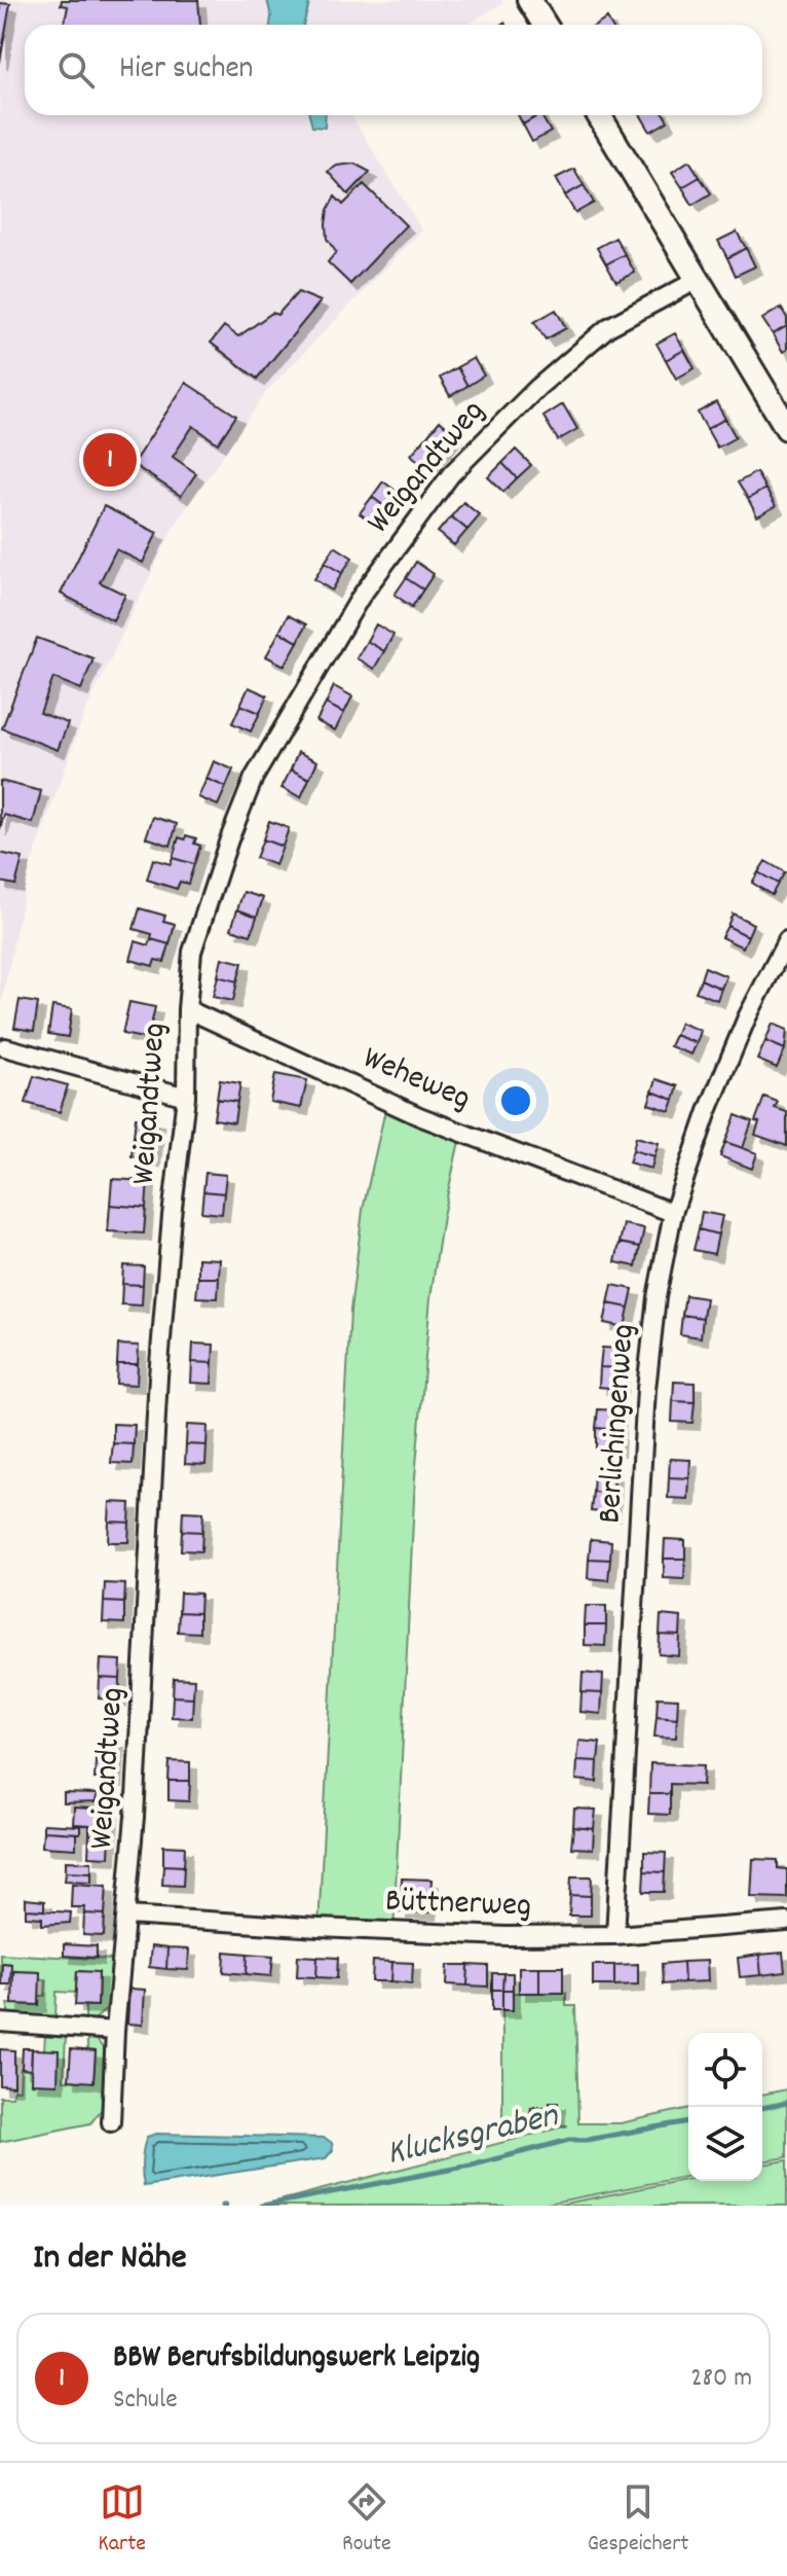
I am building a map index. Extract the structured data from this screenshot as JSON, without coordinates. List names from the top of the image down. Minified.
{"streets":{"street":["Weigandtweg","Weheweg","Berlichingenweg","Büttnerweg"]},"crossings":[["Weigandtweg","Weheweg"],["Weigandtweg","Büttnerweg"],["Weheweg","Berlichingenweg"],["Berlichingenweg","Büttnerweg"]],"water":["Klucksgraben"],"page":{"search":"Hier suchen","pins":"1","heading":"In der Nähe","list":[{"mark":"1","name":"BBW Berufsbildungswerk Leipzig","note":"Schule","value":"280 m"}],"nav":["Karte","Route","Gespeichert"]}}
